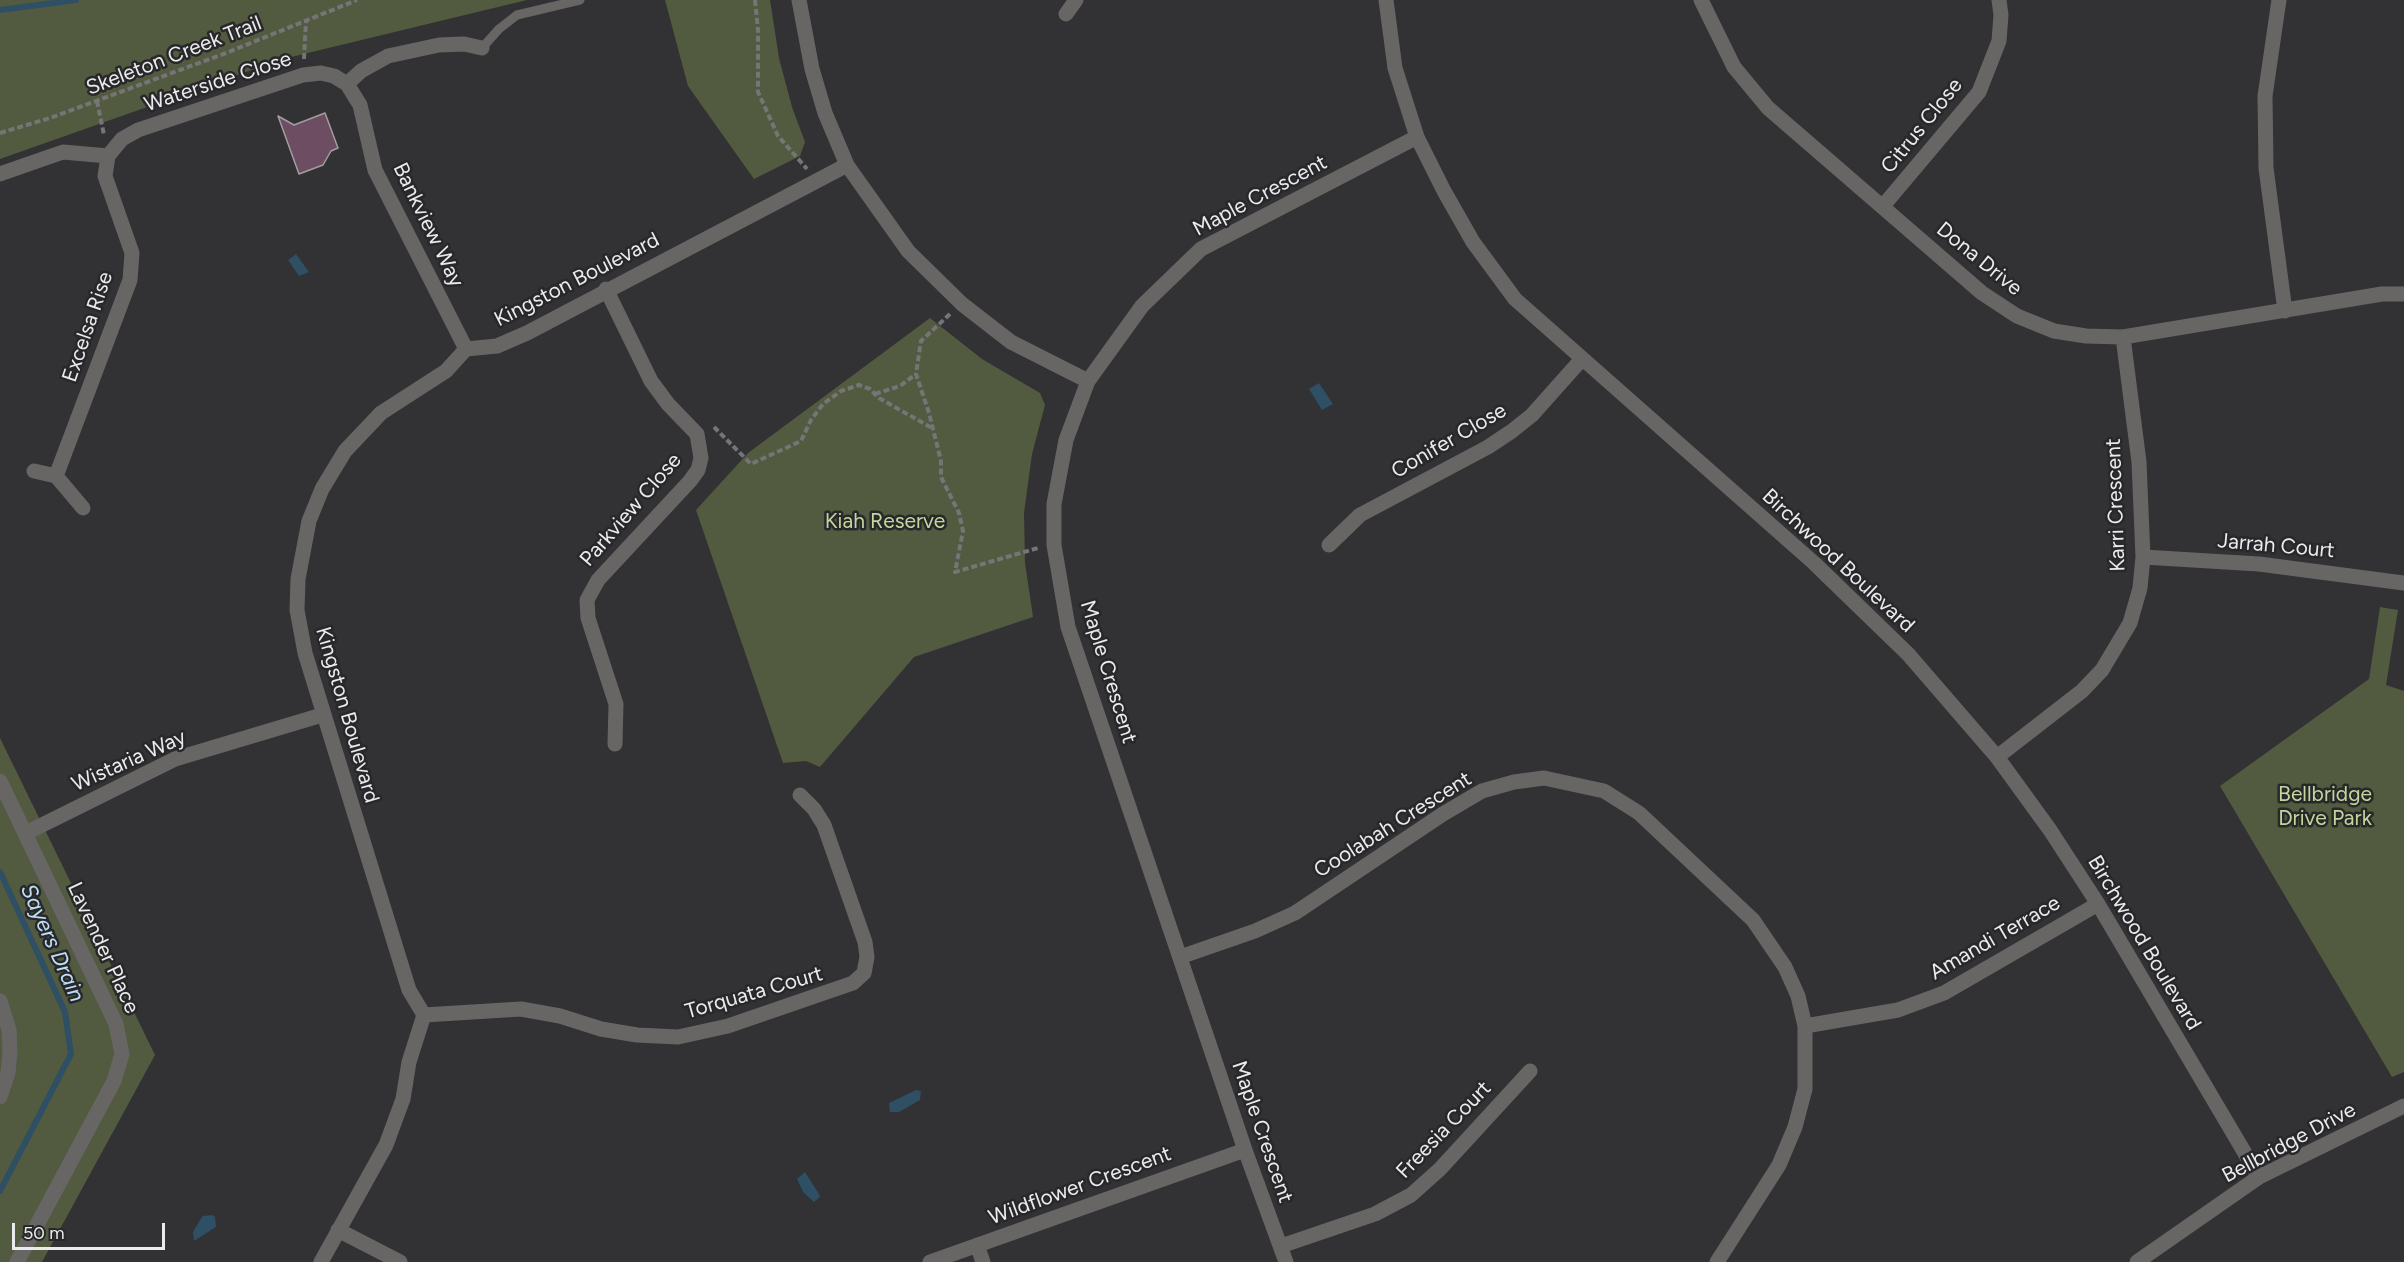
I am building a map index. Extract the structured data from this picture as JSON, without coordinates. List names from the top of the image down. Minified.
{"streets":{"street":["Waterside Close","Citrus Close","Maple Crescent","Bankview Way","Dona Drive","Kingston Boulevard","Excelsa Rise","Conifer Close","Karri Crescent","Parkview Close","Jarrah Court","Birchwood Boulevard","Wistaria Way","Coolabah Crescent","Amandi Terrace","Lavender Place","Torquata Court","Freesia Court","Bellbridge Drive","Wildflower Crescent"],"path":["Skeleton Creek Trail"]},"crossings":[["Waterside Close","Bankview Way"],["Waterside Close","Excelsa Rise"],["Citrus Close","Dona Drive"],["Maple Crescent","Birchwood Boulevard"],["Maple Crescent","Coolabah Crescent"],["Maple Crescent","Freesia Court"],["Maple Crescent","Wildflower Crescent"],["Bankview Way","Kingston Boulevard"],["Dona Drive","Karri Crescent"],["Kingston Boulevard","Parkview Close"],["Kingston Boulevard","Wistaria Way"],["Kingston Boulevard","Torquata Court"],["Conifer Close","Birchwood Boulevard"],["Karri Crescent","Jarrah Court"],["Karri Crescent","Birchwood Boulevard"],["Birchwood Boulevard","Amandi Terrace"],["Birchwood Boulevard","Bellbridge Drive"],["Wistaria Way","Lavender Place"],["Coolabah Crescent","Amandi Terrace"]],"water":["Sayers Drain"],"parks":["Kiah Reserve","Bellbridge Drive Park"],"scale_bar":"50 m"}
